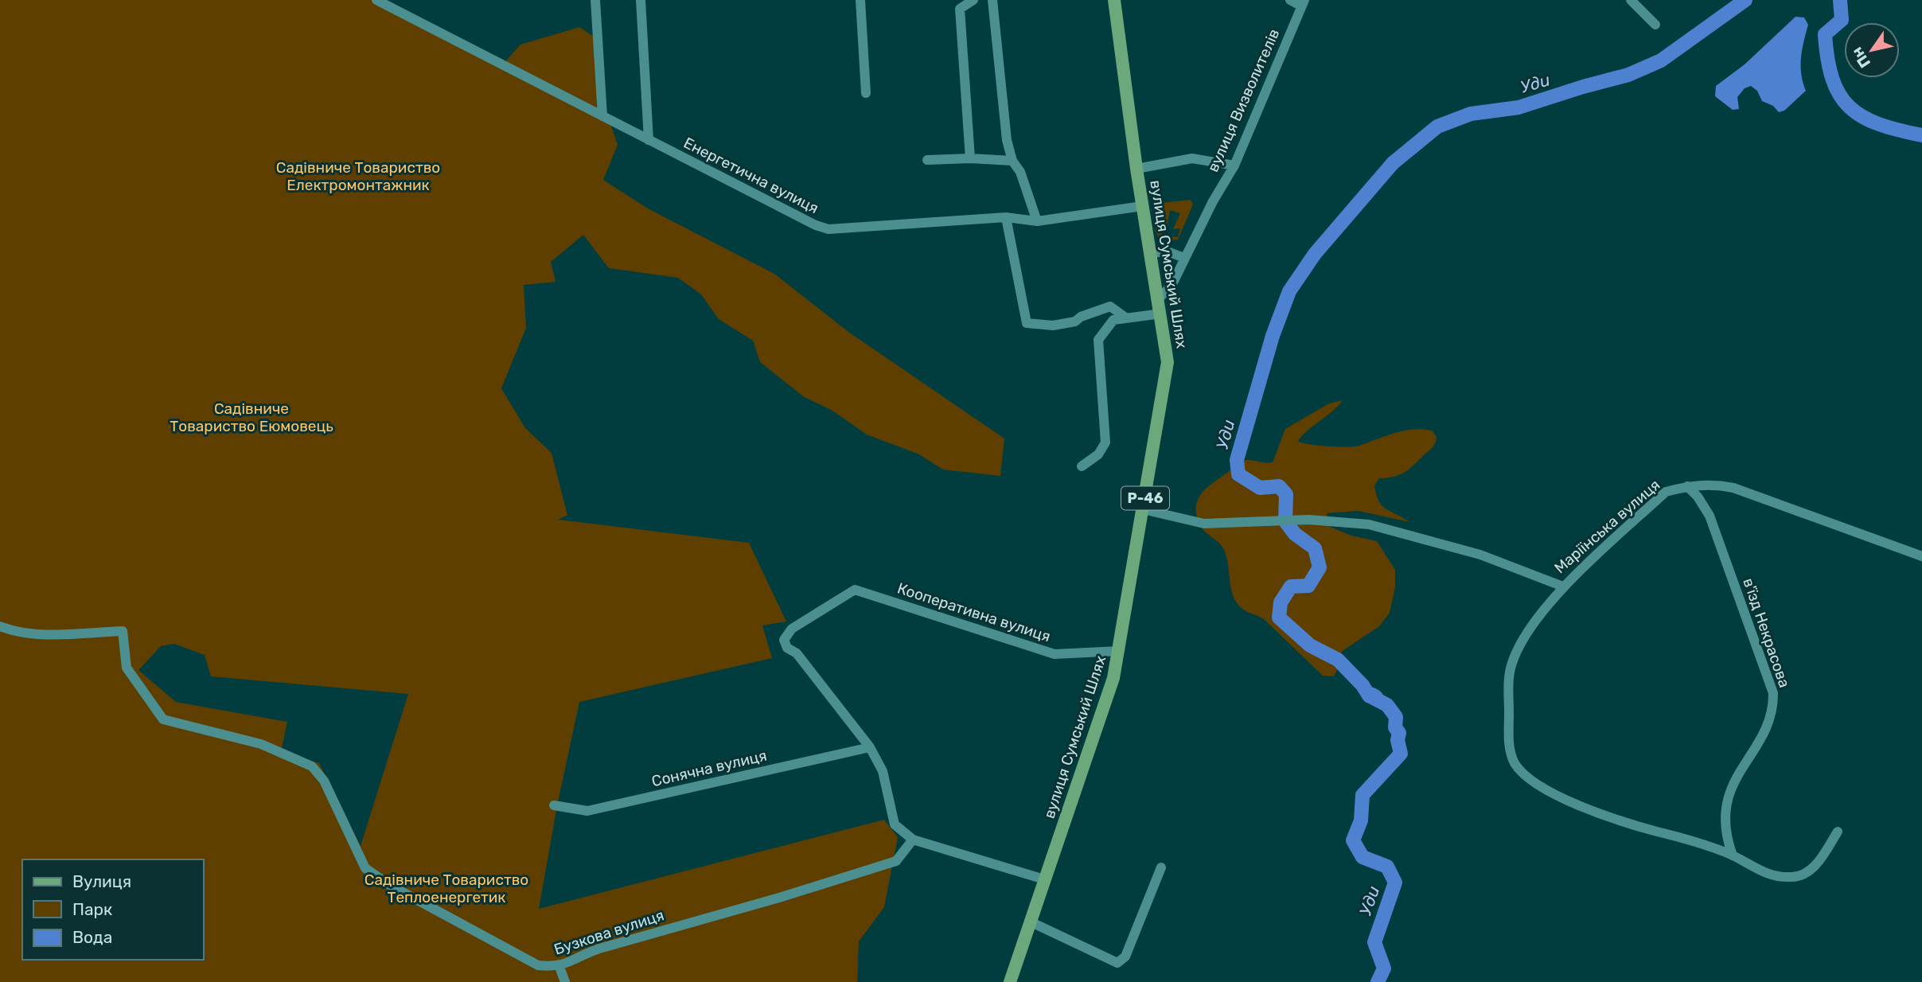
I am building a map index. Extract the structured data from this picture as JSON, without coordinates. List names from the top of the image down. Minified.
{"streets":{"main road":["вулиця Сумський Шлях","Р-46"],"street":["вулиця Визволителів","Енергетична вулиця","Маріїнська вулиця","Кооперативна вулиця","в'їзд Некрасова","Сонячна вулиця","Бузкова вулиця"]},"crossings":[["вулиця Визволителів","вулиця Сумський Шлях"],["Енергетична вулиця","вулиця Сумський Шлях"],["вулиця Сумський Шлях","Маріїнська вулиця"],["вулиця Сумський Шлях","Кооперативна вулиця"],["Маріїнська вулиця","в'їзд Некрасова"],["Кооперативна вулиця","Сонячна вулиця"]],"water":["Уди"],"parks":["Садівниче Товариство Електромонтажник","Садівниче Товариство Еюмовець","Садівниче Товариство Теплоенергетик"],"legend":["Вулиця","Парк","Вода"],"north":"bottom left"}
